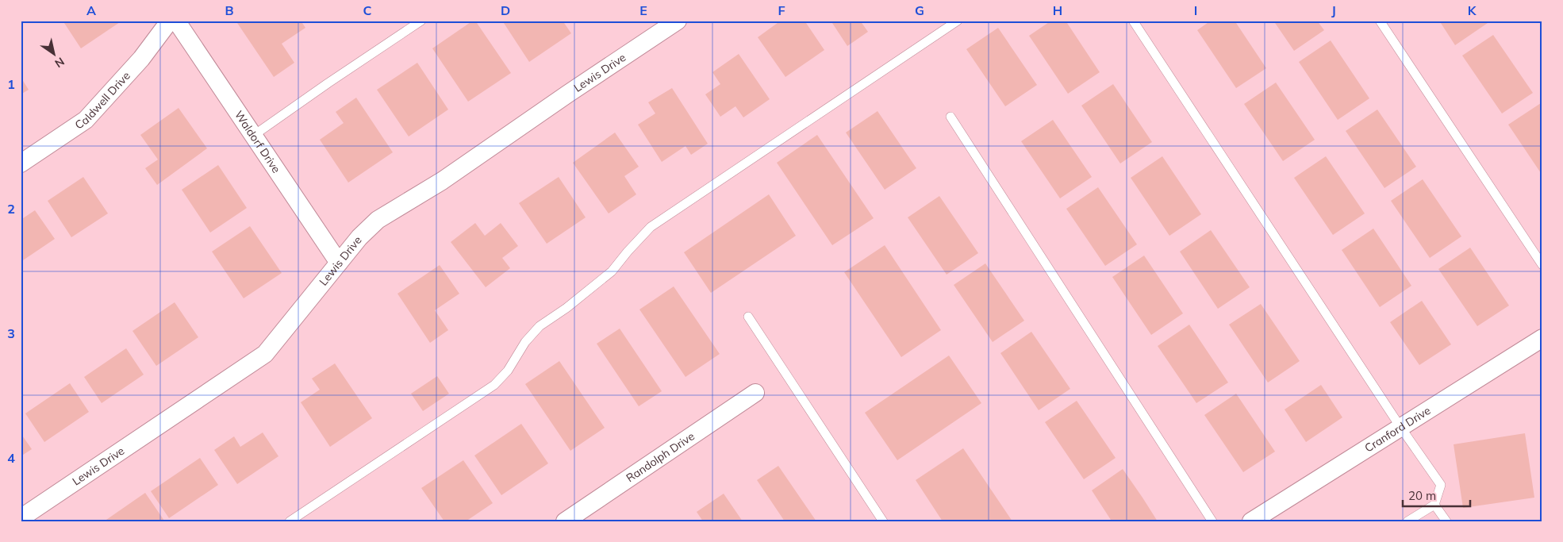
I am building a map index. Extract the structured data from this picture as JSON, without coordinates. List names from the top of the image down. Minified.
{"streets":{"street":["Lewis Drive","Caldwell Drive","Waldorf Drive","Cranford Drive","Randolph Drive"]},"crossings":[["Lewis Drive","Waldorf Drive"]],"scale_bar":"20 m","north":"bottom right","grid":{"columns":["A","B","C","D","E","F","G","H","I","J","K"],"rows":["1","2","3","4"]}}
